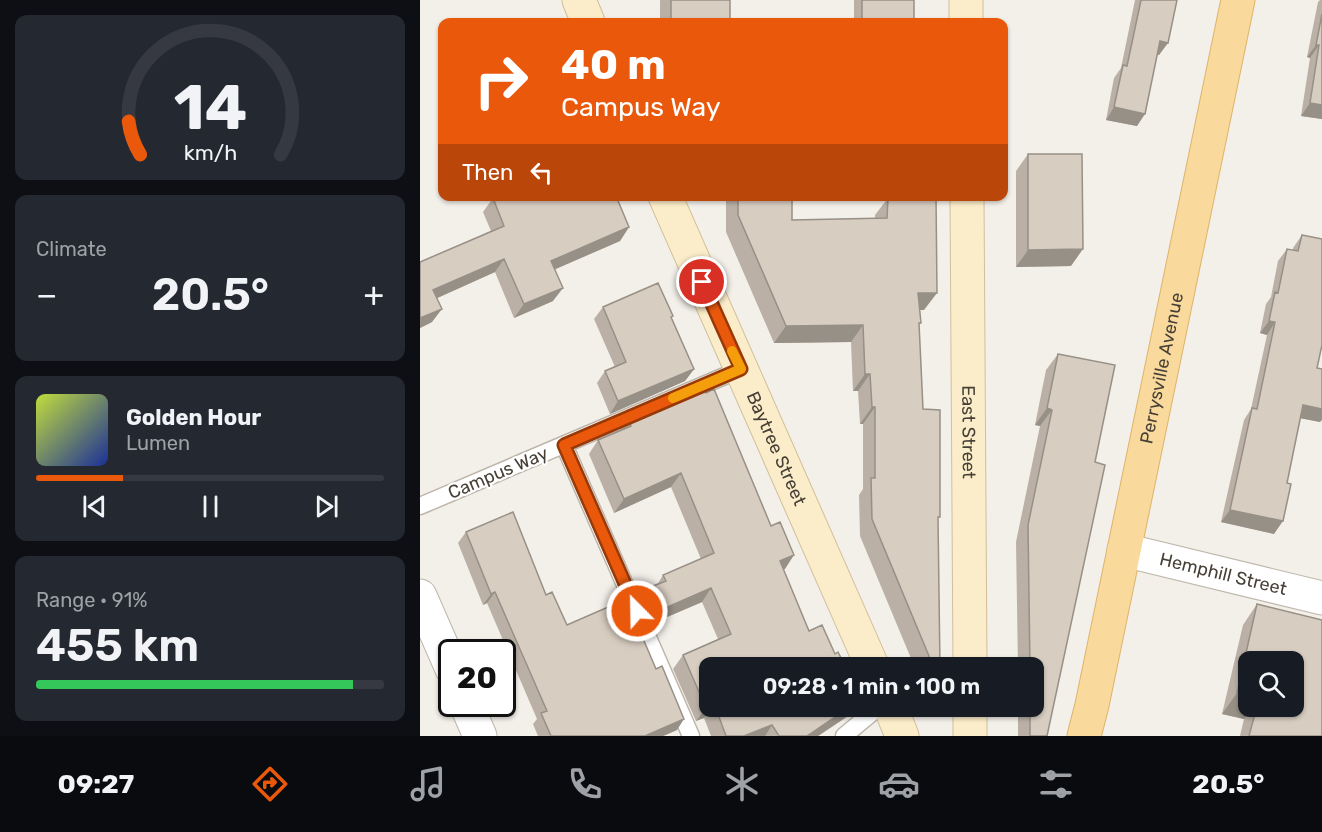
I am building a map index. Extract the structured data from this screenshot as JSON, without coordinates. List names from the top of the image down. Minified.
{"streets":{"main road":["Perrysville Avenue"],"street":["East Street","Baytree Street","Hemphill Street"],"lane":["Campus Way"]},"crossings":[["Perrysville Avenue","Hemphill Street"],["Baytree Street","Campus Way"]],"page":{"turn":["40 m","Campus Way"],"then":"Then","tile":["Climate",["Range · 91%","455 km"]],"heat":["−","20.5°","+"],"song":["Golden Hour","Lumen"],"limit":"20","trip":"09:28 · 1 min · 100 m","tabs":["09:27","20.5°"],"gauge":["14","km/h"]}}
